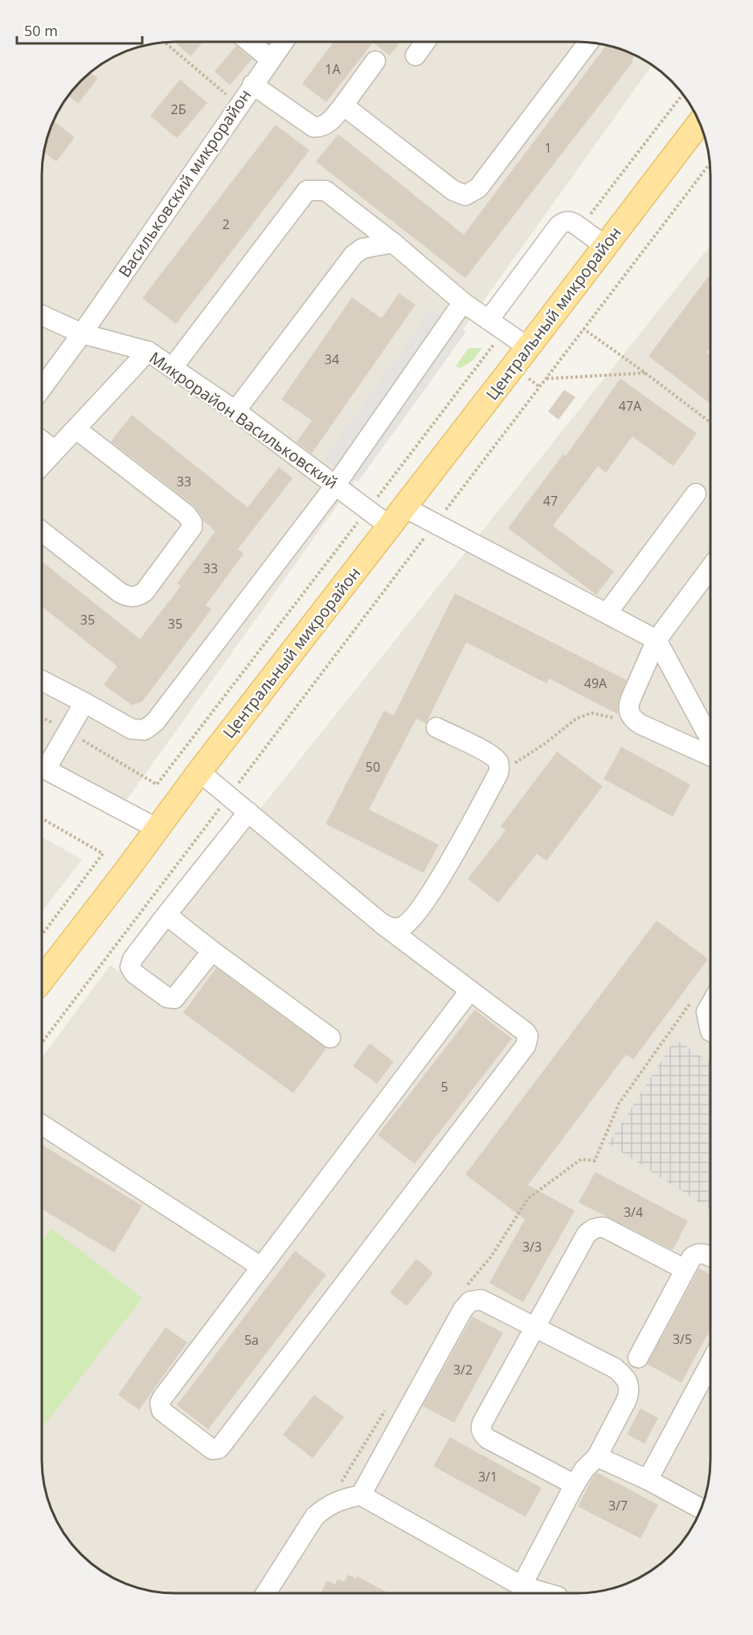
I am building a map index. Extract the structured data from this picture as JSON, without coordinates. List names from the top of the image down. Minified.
{"streets":{"main road":["Центральный микрорайон"],"street":["Васильковский микрорайон","Микрорайон Васильковский"]},"crossings":[["Васильковский микрорайон","Микрорайон Васильковский"],["Центральный микрорайон","Микрорайон Васильковский"]],"house_numbers":["1А","2Б","1","2","34","47А","33","47","33","35","35","49А","50","5","3/4","3/3","3/5","5а","3/2","3/1","3/7"],"scale_bar":"50 m"}
